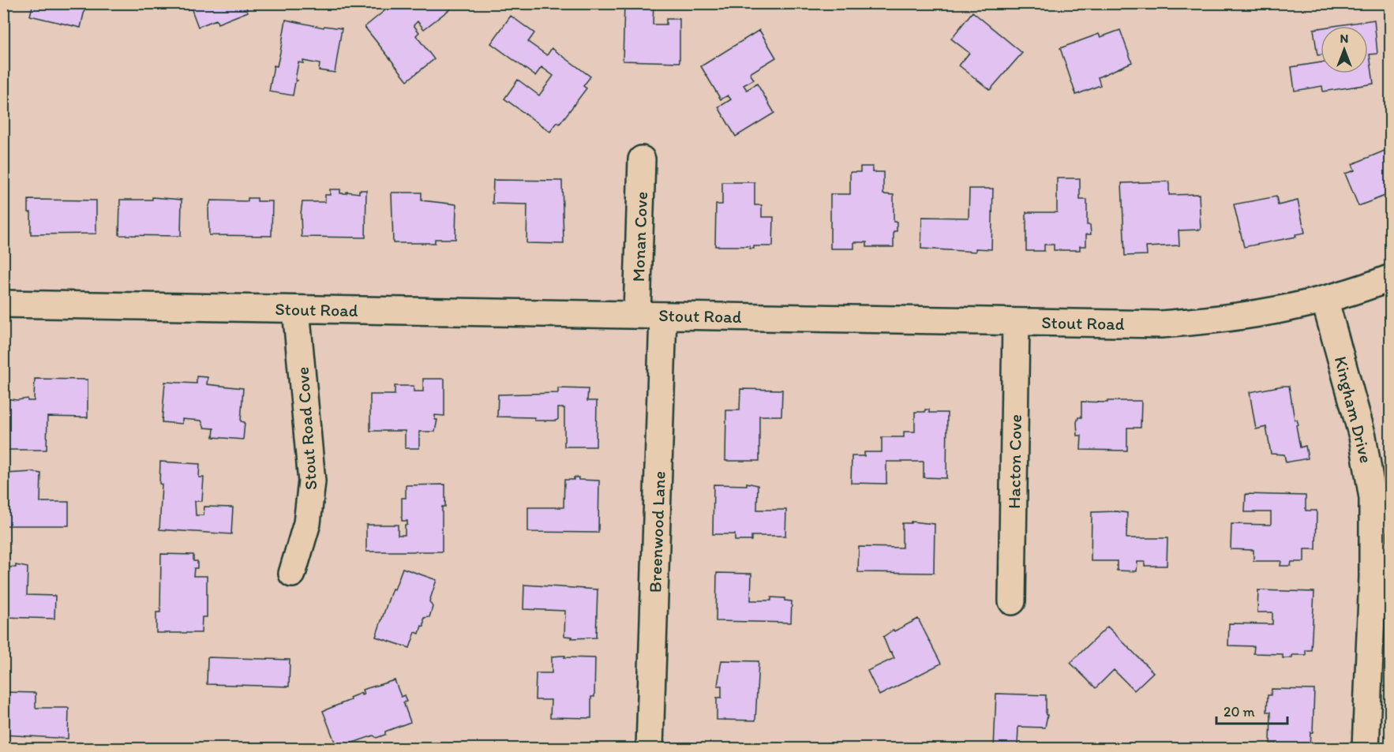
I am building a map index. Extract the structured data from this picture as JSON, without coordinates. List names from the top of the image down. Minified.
{"streets":{"street":["Monan Cove","Stout Road","Kingham Drive","Stout Road Cove","Hacton Cove","Breenwood Lane"]},"crossings":[["Monan Cove","Stout Road"],["Stout Road","Kingham Drive"],["Stout Road","Stout Road Cove"],["Stout Road","Hacton Cove"],["Stout Road","Breenwood Lane"]],"scale_bar":"20 m","north":"top"}
